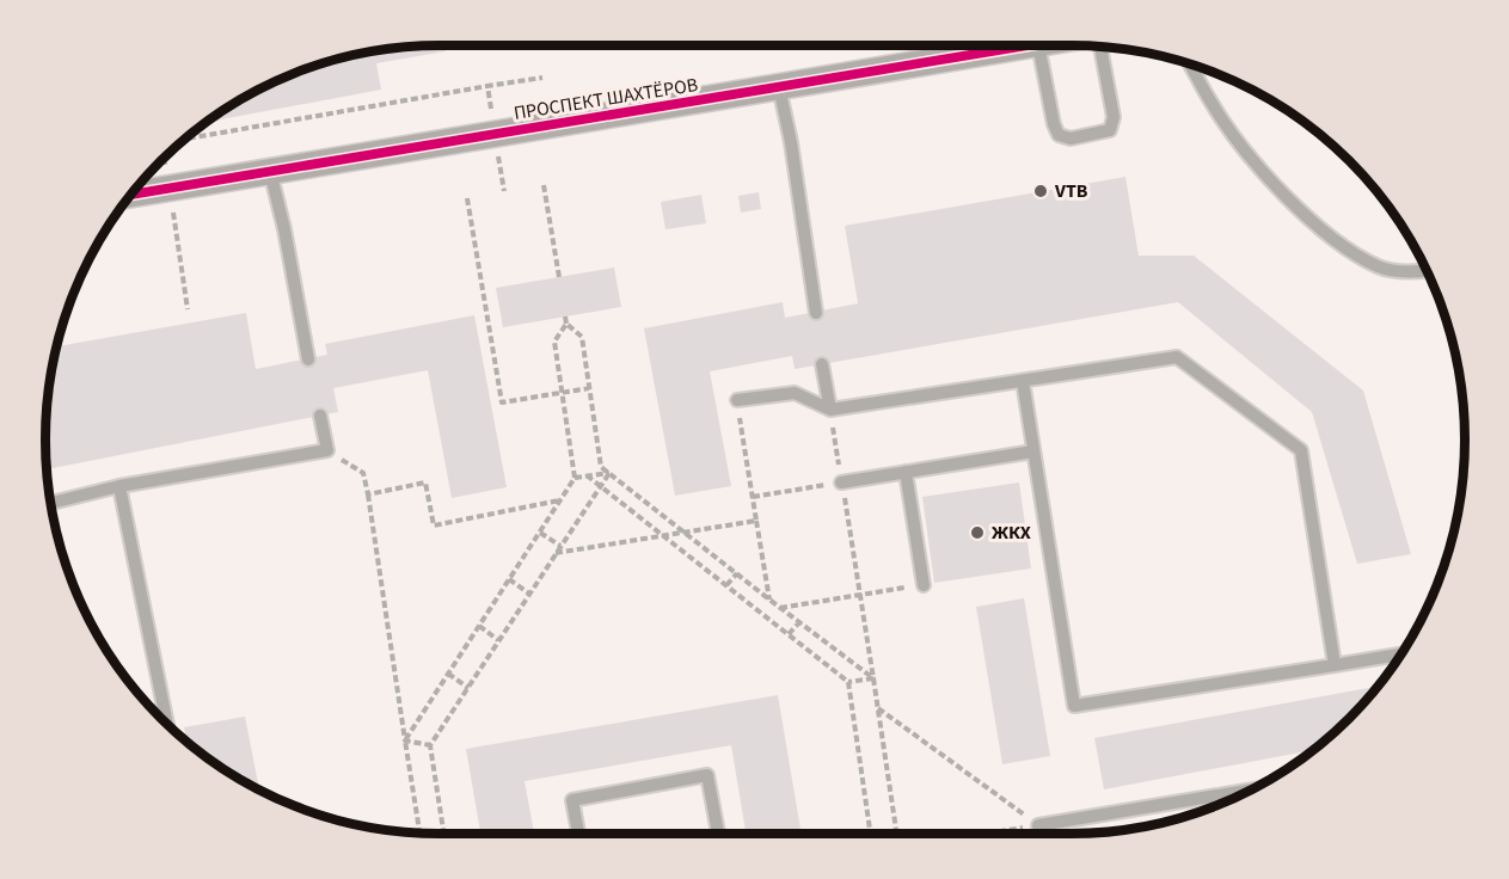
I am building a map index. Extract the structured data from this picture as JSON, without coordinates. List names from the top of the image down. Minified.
{"streets":{"street":["ПРОСПЕКТ ШАХТЁРОВ"]},"places":["VTB","ЖКХ"]}
